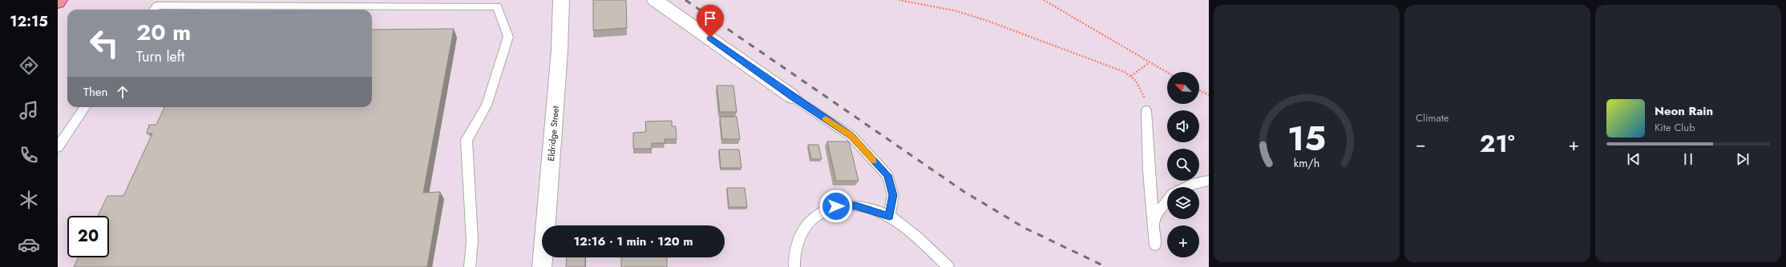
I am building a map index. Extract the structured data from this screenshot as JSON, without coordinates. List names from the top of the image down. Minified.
{"streets":{"street":["Eldridge Street"]},"north":"top left","page":{"tabs":"12:15","tile":"Climate","turn":["20 m","Turn left"],"map_buttons":"+","then":"Then","song":["Neon Rain","Kite Club"],"heat":["−","21°","+"],"limit":"20","trip":"12:16 · 1 min · 120 m","gauge":["15","km/h"]}}
